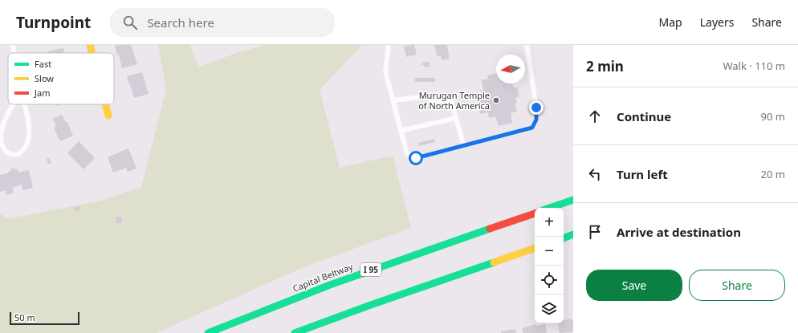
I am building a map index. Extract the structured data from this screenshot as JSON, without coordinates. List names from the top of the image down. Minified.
{"streets":{"main road":["I 95","Capital Beltway"]},"places":["Murugan Temple of North America"],"legend":["Fast","Slow","Jam"],"scale_bar":"50 m","north":"left","page":{"header":"Turnpoint","search":"Search here","nav":["Map","Layers","Share"],"heading":["2 min","Walk · 110 m"],"list":[["Continue","90 m"],["Turn left","20 m"],"Arrive at destination"],"map_buttons":["+","−"],"buttons":["Save","Share"],"scale":"50 m"}}
